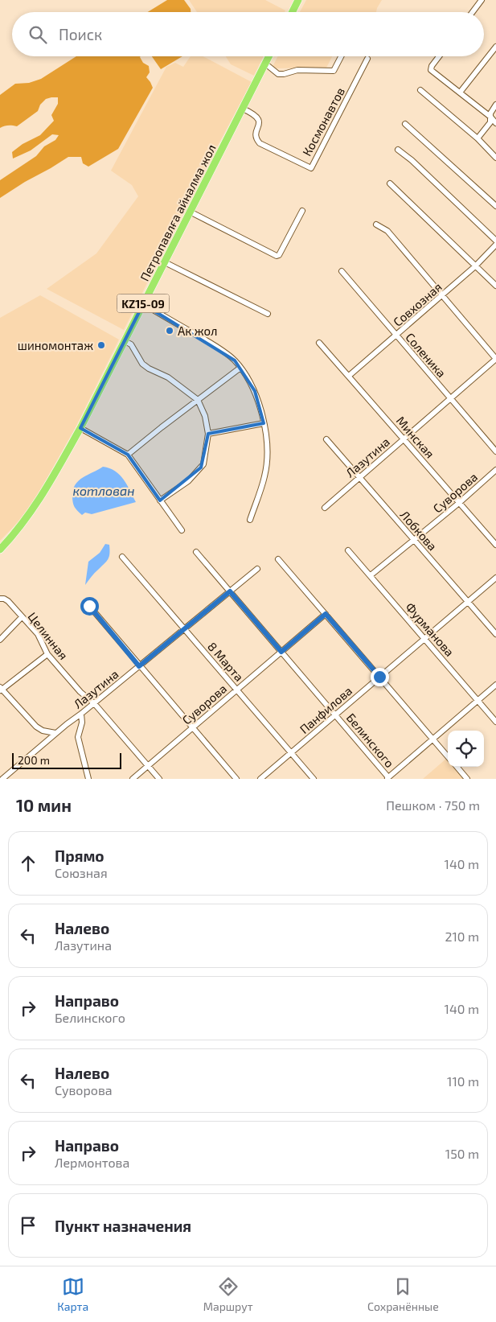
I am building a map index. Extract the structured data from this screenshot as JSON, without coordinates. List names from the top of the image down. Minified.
{"streets":{"highway":["Петропавлға айналма жол","KZ15-09"],"street":["Космонавтов","Совхозная","Соленика","Минская","Лазутина","Суворова","Лобкова","Фурманова","Целинная","8 Марта","Панфилова","Белинского"]},"crossings":[["Космонавтов","Петропавлға айналма жол"],["Совхозная","Соленика"],["Совхозная","Минская"],["Соленика","Лазутина"],["Минская","Лазутина"],["Минская","Суворова"],["Лазутина","Лобкова"],["Лазутина","Целинная"],["Лазутина","8 Марта"],["Лазутина","Белинского"],["Суворова","Лобкова"],["Суворова","Фурманова"],["Суворова","Целинная"],["Суворова","8 Марта"],["Суворова","Белинского"],["Лобкова","Панфилова"],["Фурманова","Панфилова"],["8 Марта","Панфилова"],["Панфилова","Белинского"]],"water":["котлован"],"places":["Ак жол","шиномонтаж"],"scale_bar":"200 m","page":{"search":"Поиск","scale":"200 m","heading":["10 мин","Пешком · 750 m"],"list":[["Прямо","Союзная","140 m"],["Налево","Лазутина","210 m"],["Направо","Белинского","140 m"],["Налево","Суворова","110 m"],["Направо","Лермонтова","150 m"],"Пункт назначения"],"nav":["Карта","Маршрут","Сохранённые"]}}
